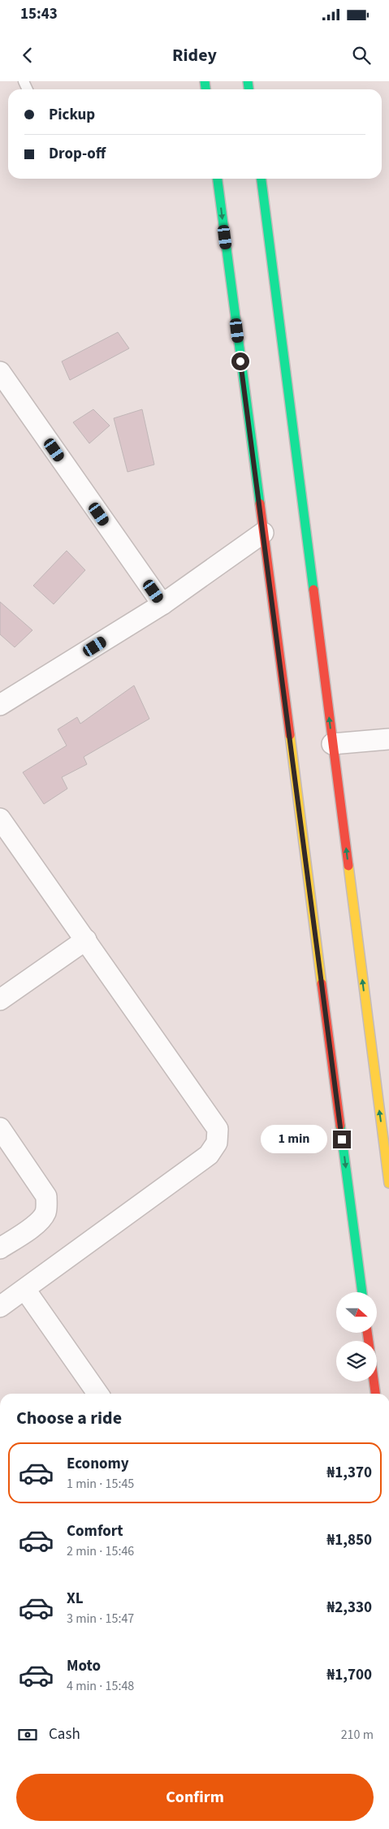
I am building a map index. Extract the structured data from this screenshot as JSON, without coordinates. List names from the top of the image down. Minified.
{"north":"right","page":{"status":"15:43","header":"Ridey","banner":["Pickup","Drop-off"],"bubble":"1 min","heading":"Choose a ride","list":[{"name":"Economy","note":"1 min · 15:45","value":"₦1,370"},{"name":"Comfort","note":"2 min · 15:46","value":"₦1,850"},{"name":"XL","note":"3 min · 15:47","value":"₦2,330"},{"name":"Moto","note":"4 min · 15:48","value":"₦1,700"}],"pay":["Cash","210 m"],"buttons":"Confirm"}}
